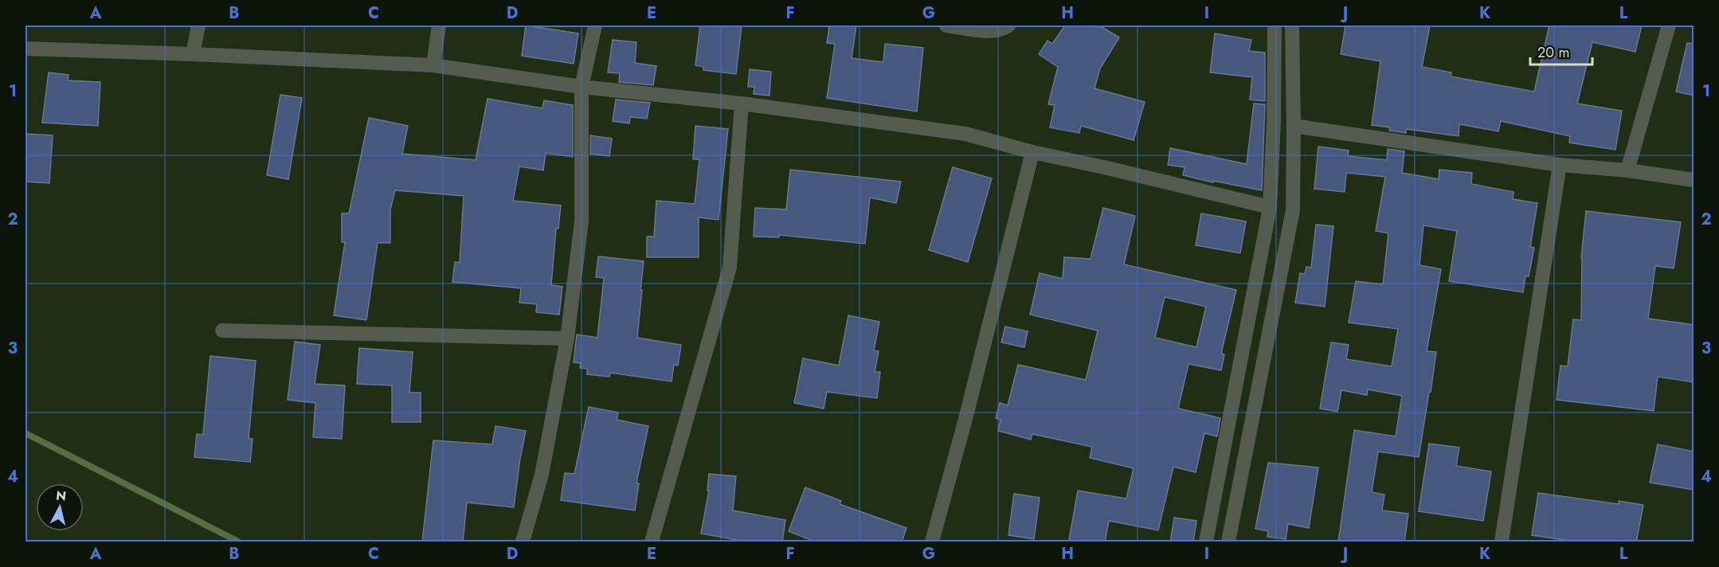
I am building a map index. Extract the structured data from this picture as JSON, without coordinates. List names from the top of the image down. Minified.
{"scale_bar":"20 m","north":"top","grid":{"columns":["A","B","C","D","E","F","G","H","I","J","K","L"],"rows":["1","2","3","4"]}}
